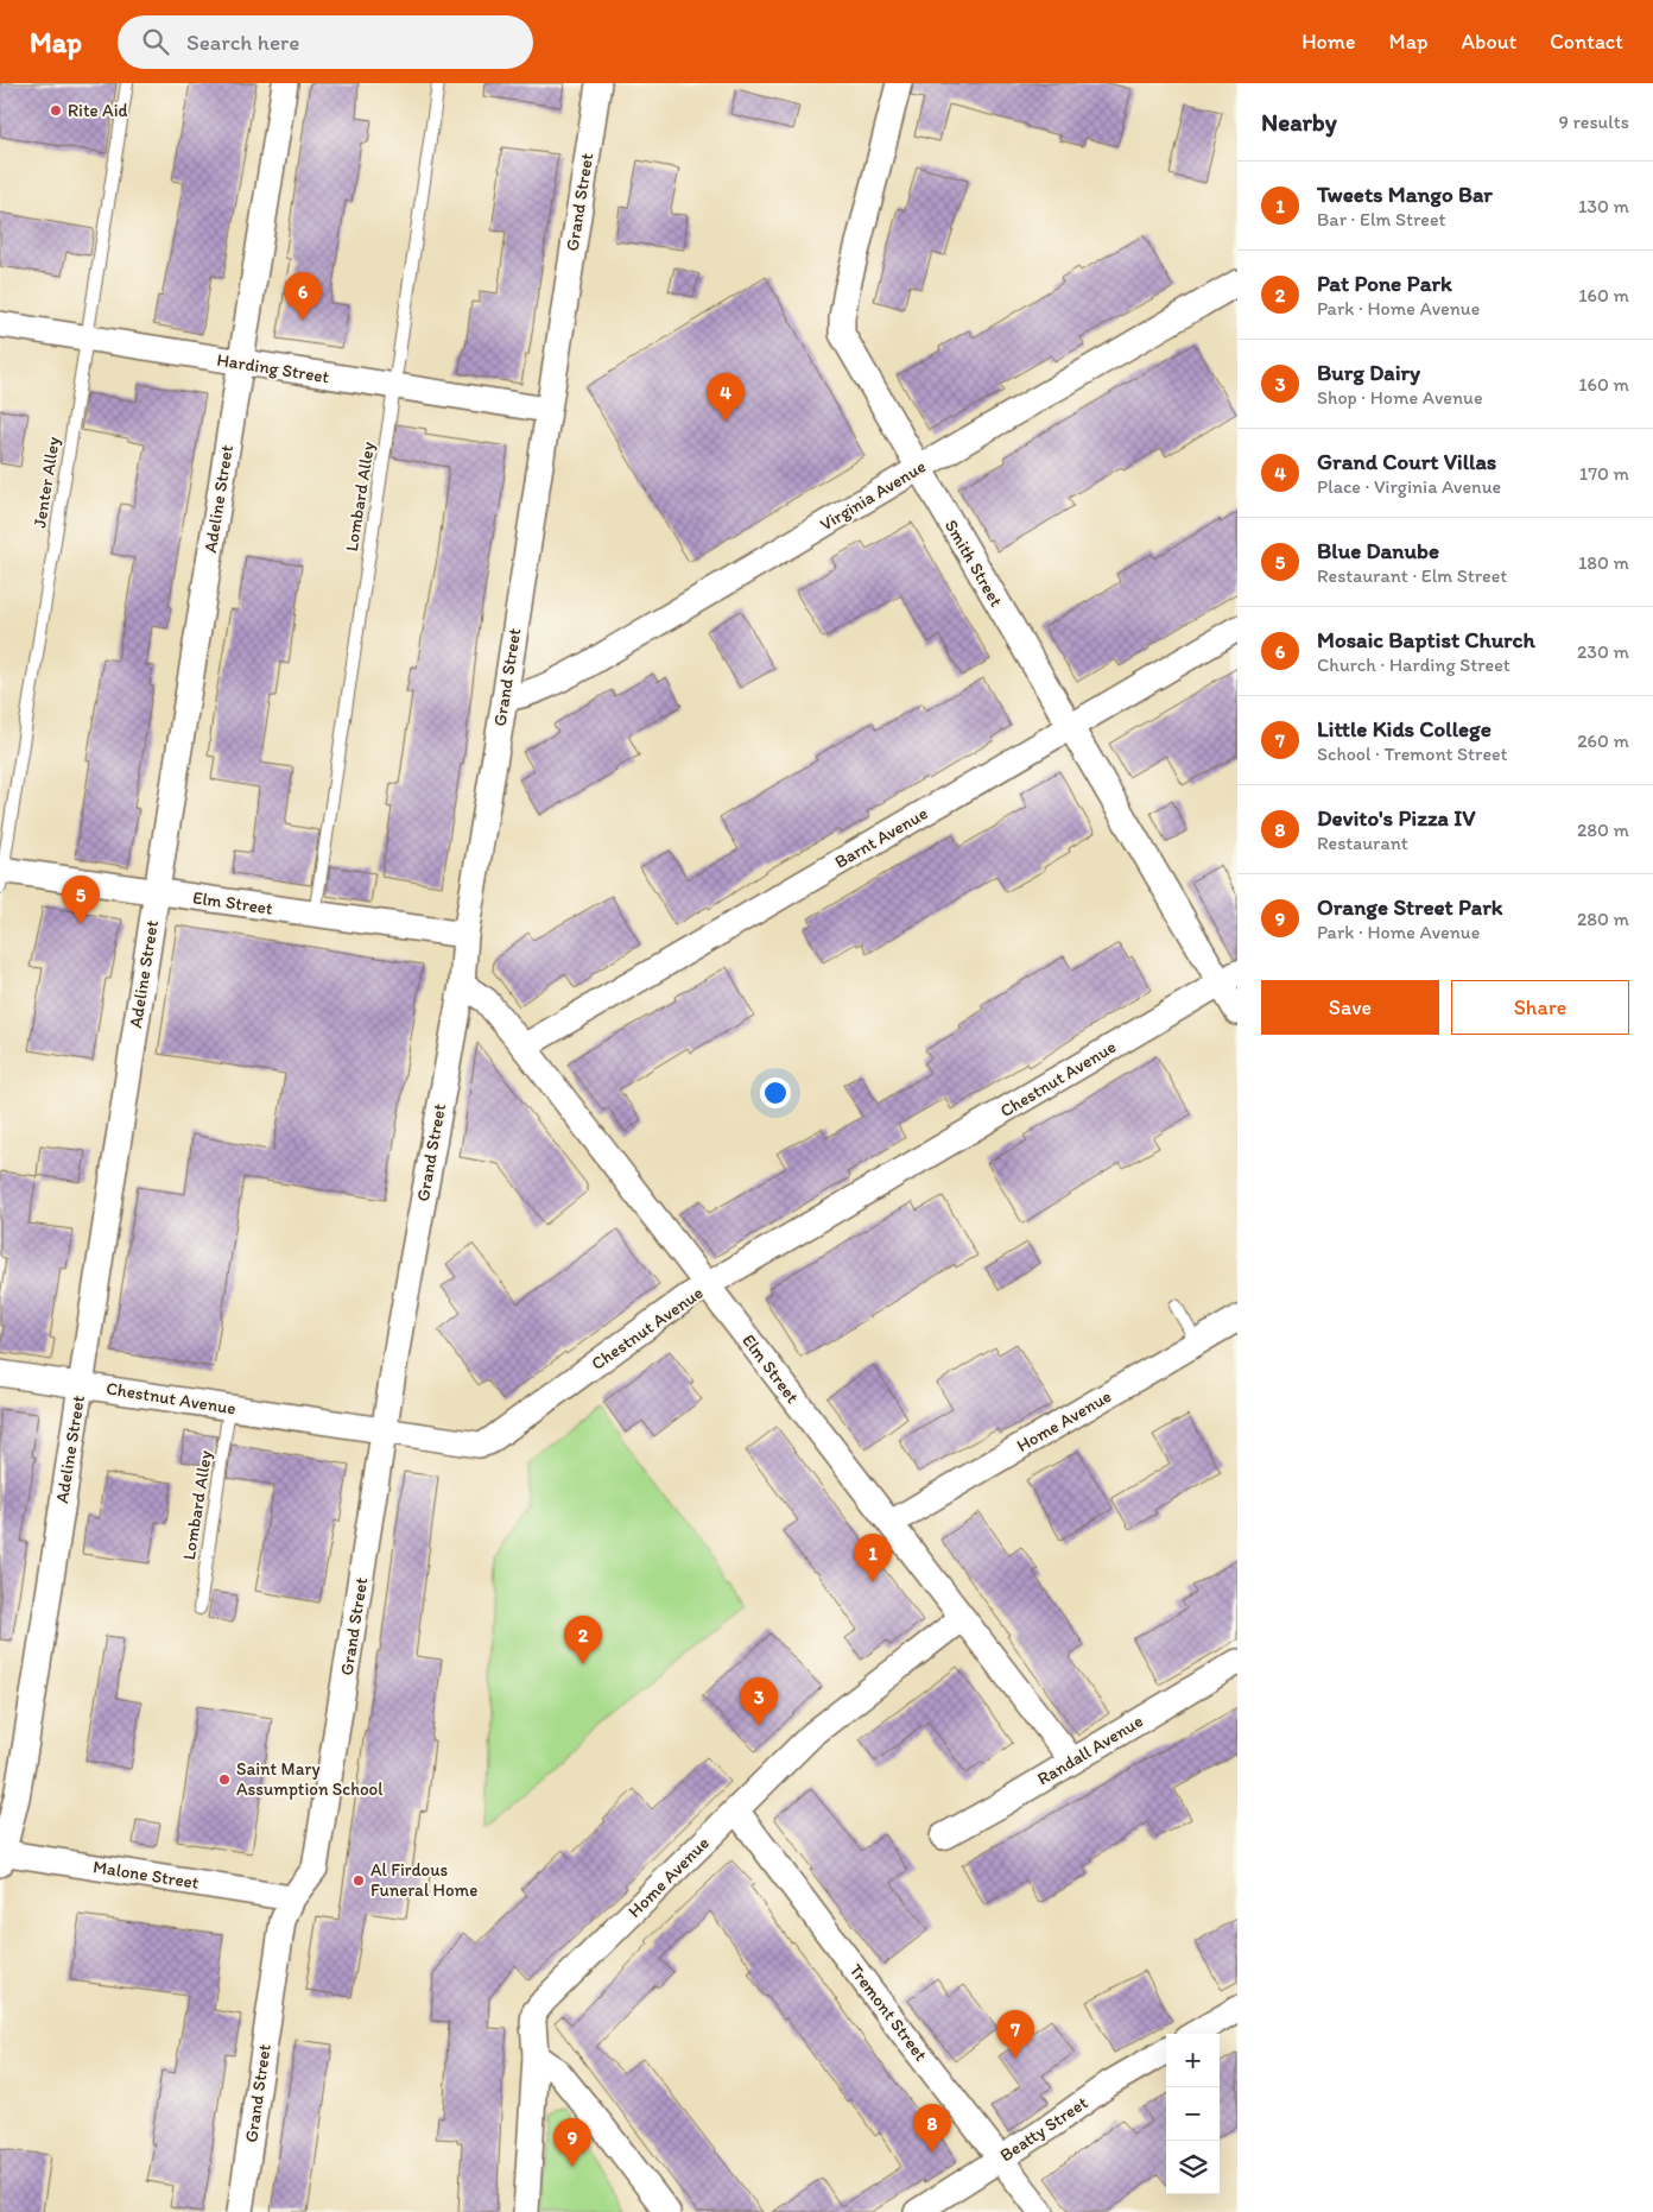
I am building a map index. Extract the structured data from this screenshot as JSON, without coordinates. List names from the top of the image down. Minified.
{"streets":{"street":["Grand Street","Harding Street","Virginia Avenue","Adeline Street","Smith Street","Barnt Avenue","Elm Street","Chestnut Avenue","Home Avenue","Randall Avenue","Malone Street","Tremont Street","Beatty Street"],"lane":["Jenter Alley","Lombard Alley"]},"crossings":[["Grand Street","Harding Street"],["Grand Street","Virginia Avenue"],["Grand Street","Elm Street"],["Grand Street","Chestnut Avenue"],["Grand Street","Malone Street"],["Harding Street","Jenter Alley"],["Harding Street","Lombard Alley"],["Harding Street","Adeline Street"],["Jenter Alley","Elm Street"],["Virginia Avenue","Smith Street"],["Lombard Alley","Elm Street"],["Lombard Alley","Chestnut Avenue"],["Adeline Street","Elm Street"],["Adeline Street","Chestnut Avenue"],["Adeline Street","Malone Street"],["Smith Street","Barnt Avenue"],["Smith Street","Chestnut Avenue"],["Barnt Avenue","Elm Street"],["Elm Street","Chestnut Avenue"],["Elm Street","Home Avenue"],["Elm Street","Randall Avenue"],["Home Avenue","Tremont Street"],["Tremont Street","Beatty Street"]],"places":["Rite Aid","Saint Mary Assumption School","Al Firdous Funeral Home"],"page":{"header":"Map","search":"Search here","nav":["Home","Map","About","Contact"],"heading":["Nearby","9 results"],"list":[{"mark":"1","name":"Tweets Mango Bar","note":"Bar · Elm Street","value":"130 m"},{"mark":"2","name":"Pat Pone Park","note":"Park · Home Avenue","value":"160 m"},{"mark":"3","name":"Burg Dairy","note":"Shop · Home Avenue","value":"160 m"},{"mark":"4","name":"Grand Court Villas","note":"Place · Virginia Avenue","value":"170 m"},{"mark":"5","name":"Blue Danube","note":"Restaurant · Elm Street","value":"180 m"},{"mark":"6","name":"Mosaic Baptist Church","note":"Church · Harding Street","value":"230 m"},{"mark":"7","name":"Little Kids College","note":"School · Tremont Street","value":"260 m"},{"mark":"8","name":"Devito's Pizza IV","note":"Restaurant","value":"280 m"},{"mark":"9","name":"Orange Street Park","note":"Park · Home Avenue","value":"280 m"}],"pins":["6","4","5","1","2","3","7","8","9"],"buttons":["Save","Share"],"map_buttons":["+","−"]}}
